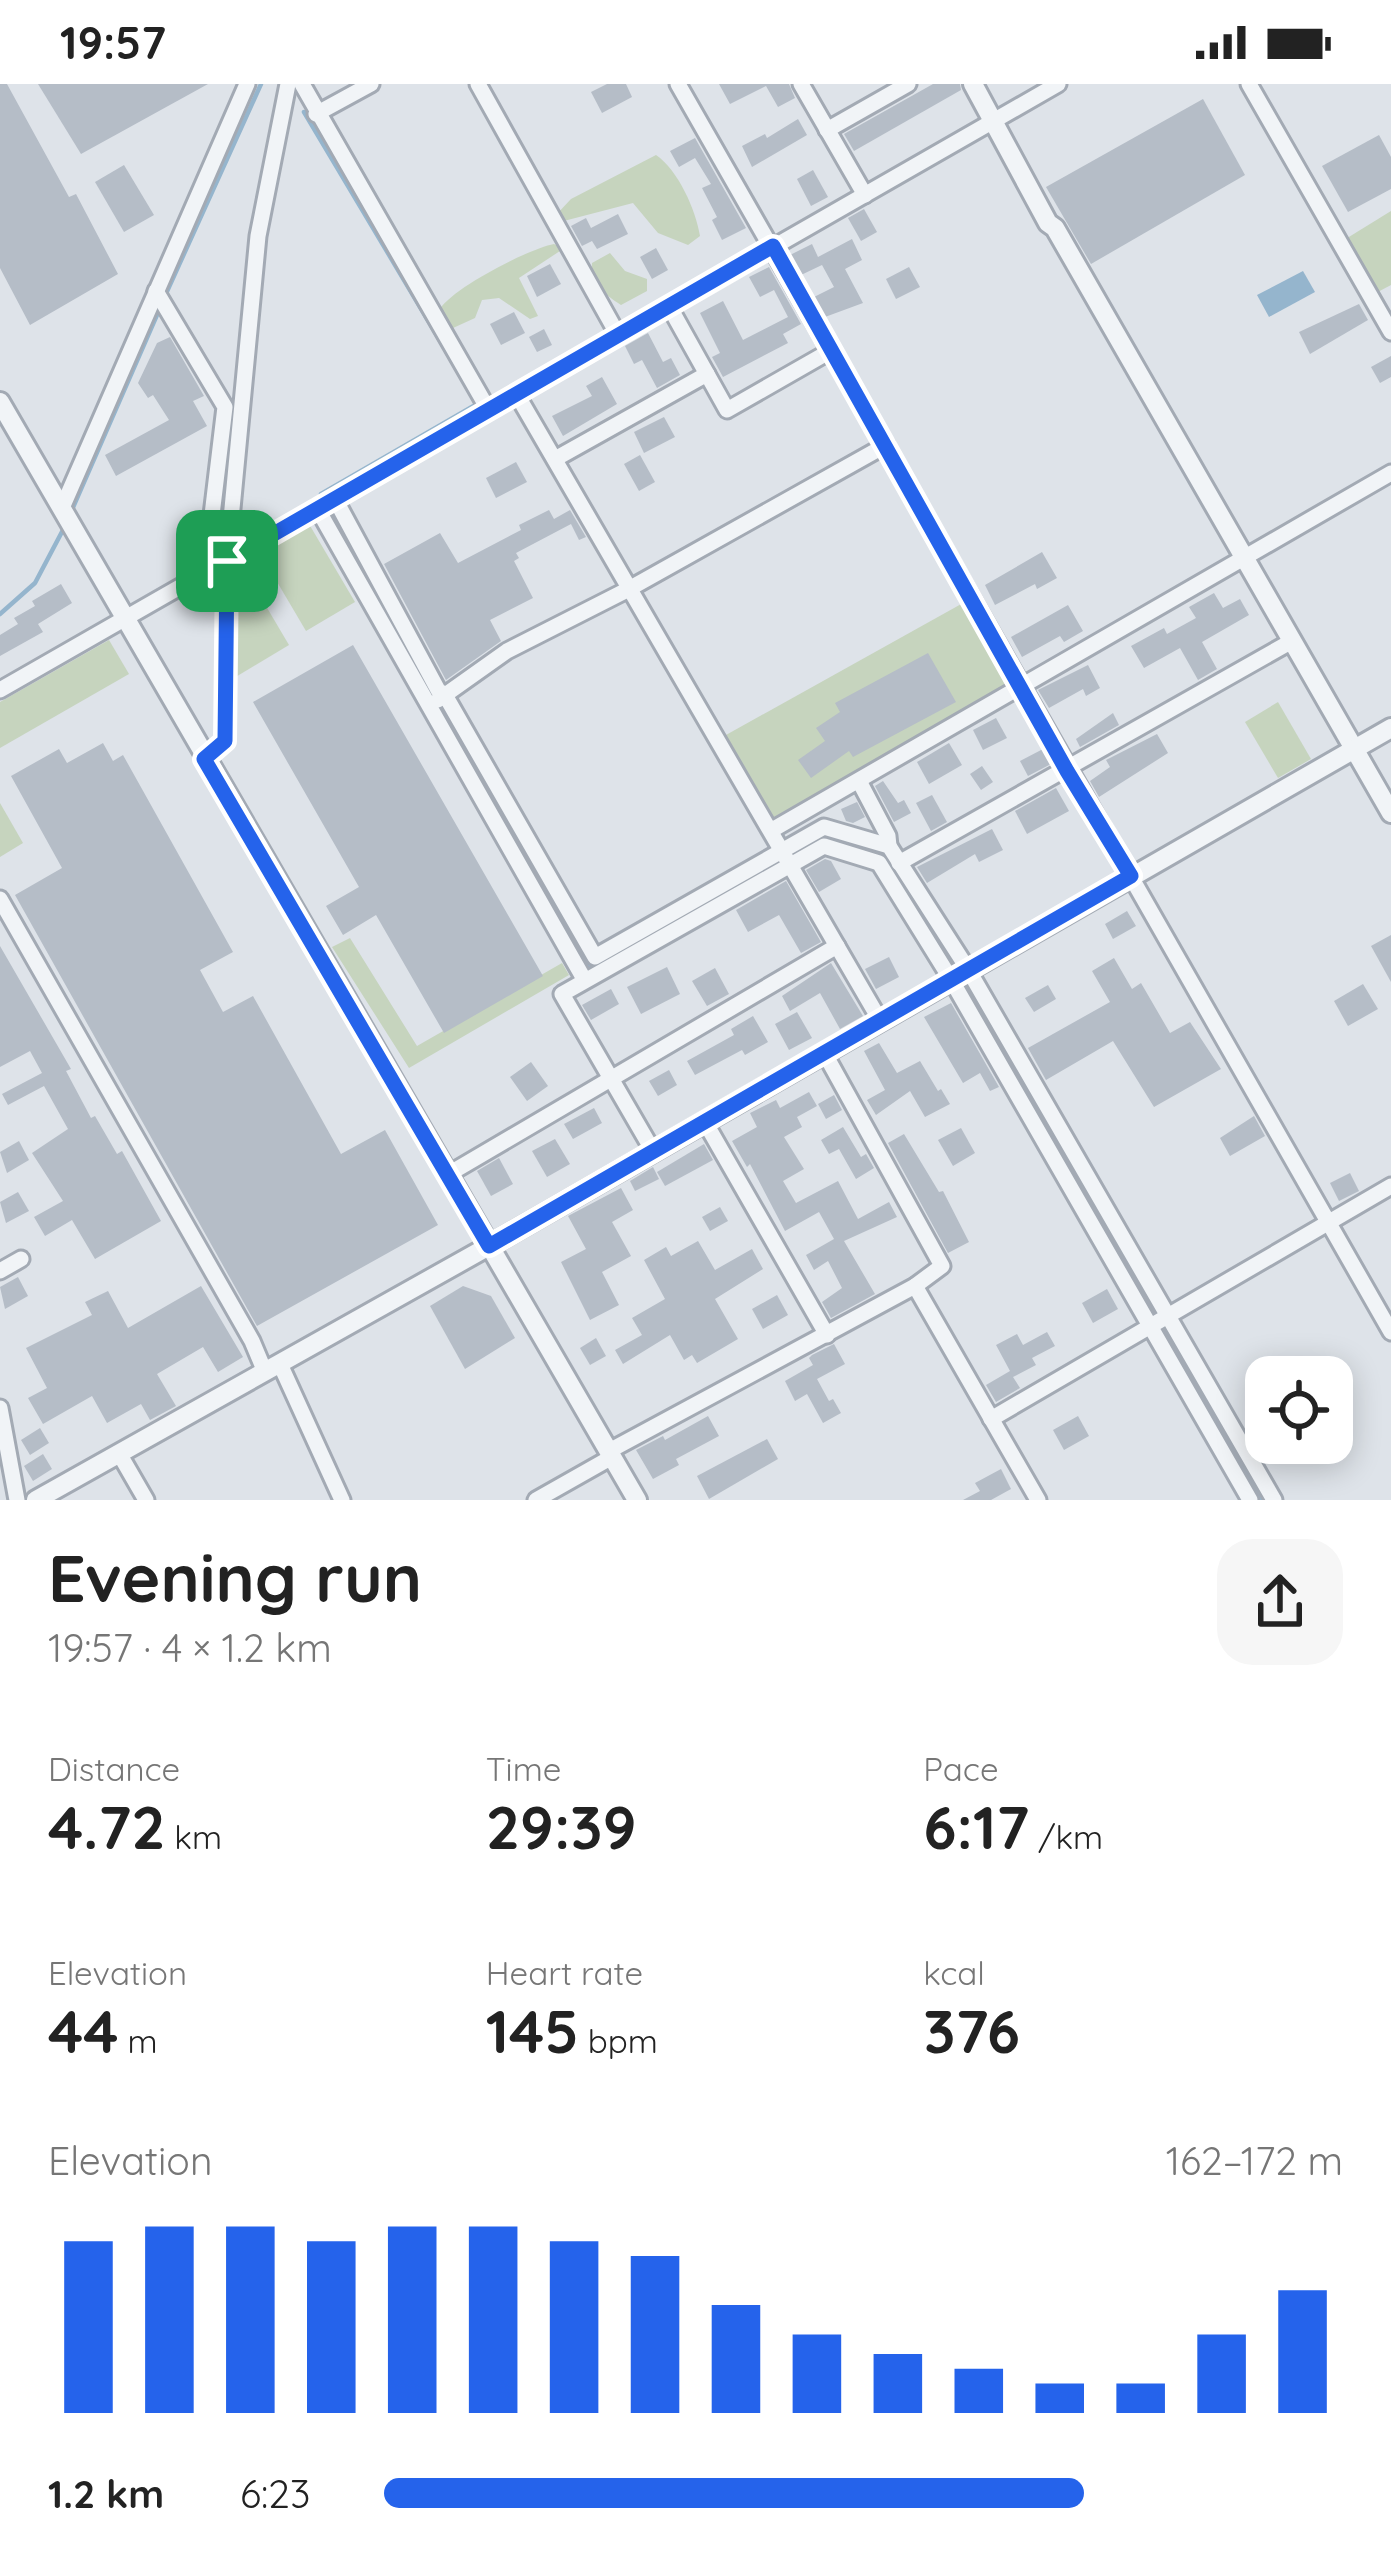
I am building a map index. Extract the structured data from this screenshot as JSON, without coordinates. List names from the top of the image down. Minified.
{"page":{"status":"19:57","heading":["Evening run","19:57 · 4 × 1.2 km"],"stats":[["Distance","4.72 km"],["Time","29:39"],["Pace","6:17 /km"],["Elevation","44 m"],["Heart rate","145 bpm"],["kcal","376"]],"chart":["Elevation","162–172 m"],"list":[{"name":"1.2 km","note":"6:23"}]}}
